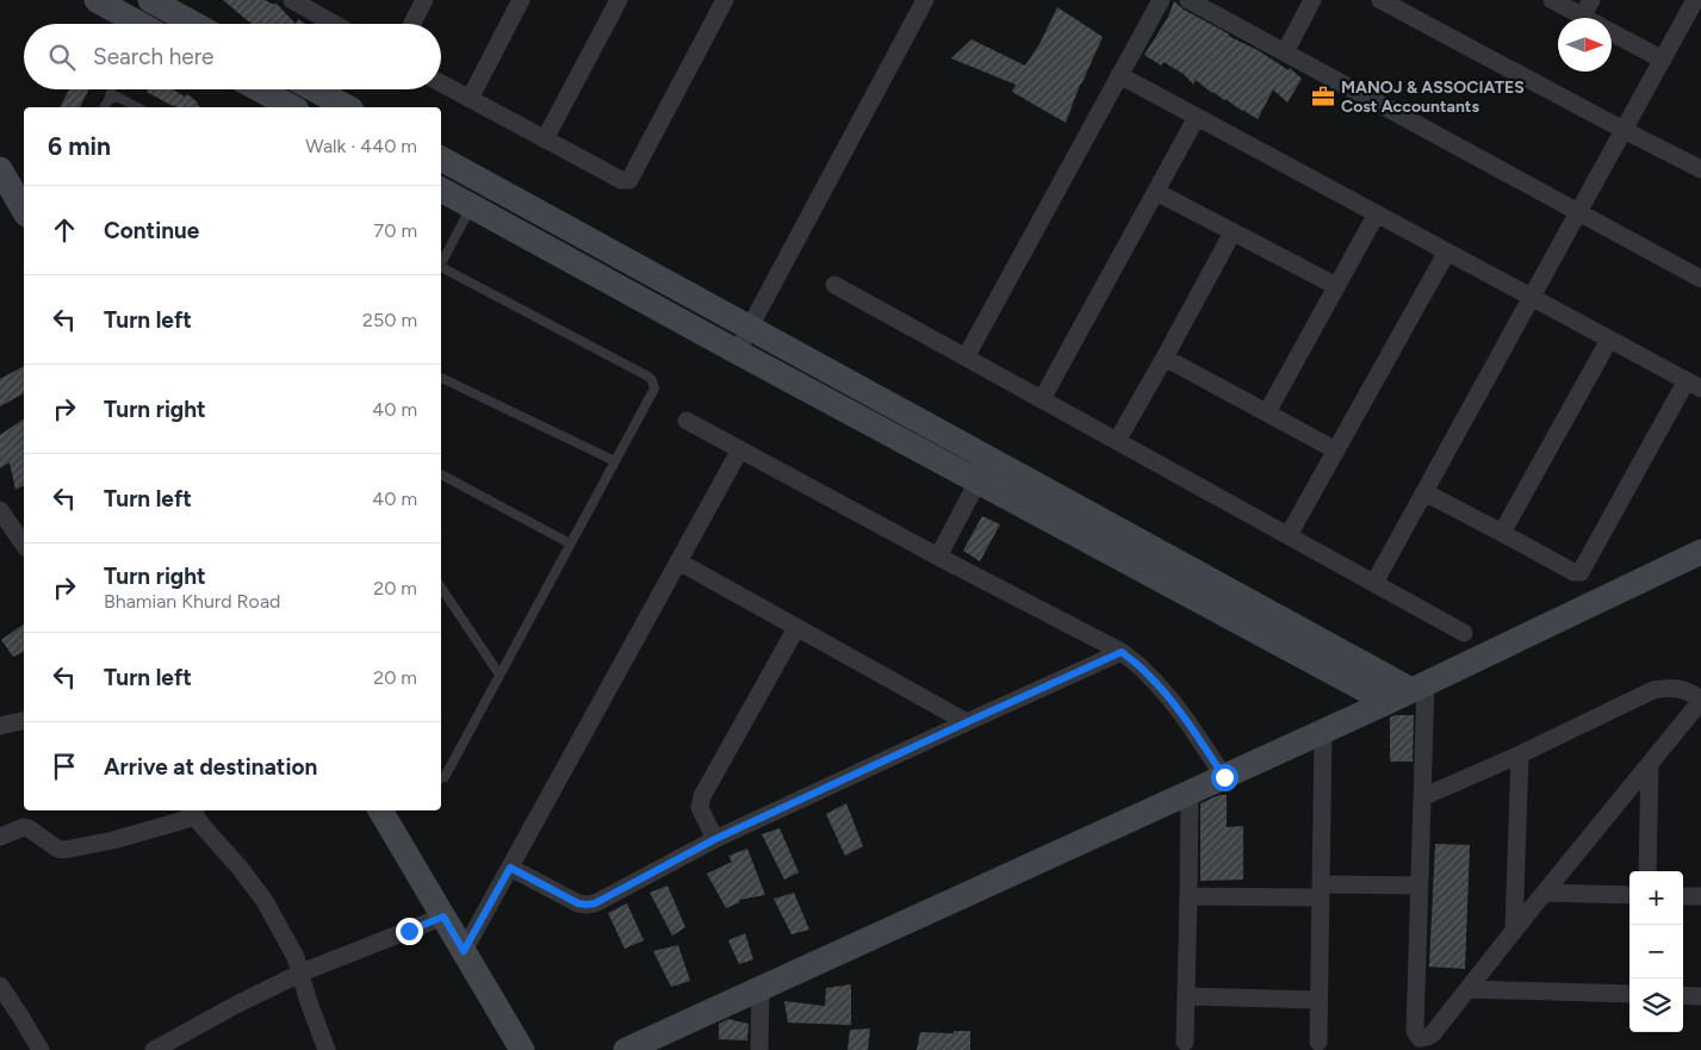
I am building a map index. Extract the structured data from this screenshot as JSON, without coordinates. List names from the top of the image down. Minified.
{"places":{"office":["MANOJ & ASSOCIATES Cost Accountants"]},"north":"right","page":{"search":"Search here","heading":["6 min","Walk · 440 m"],"list":[["Continue","70 m"],["Turn left","250 m"],["Turn right","40 m"],["Turn left","40 m"],["Turn right","Bhamian Khurd Road","20 m"],["Turn left","20 m"],"Arrive at destination"],"map_buttons":["+","−"]}}
